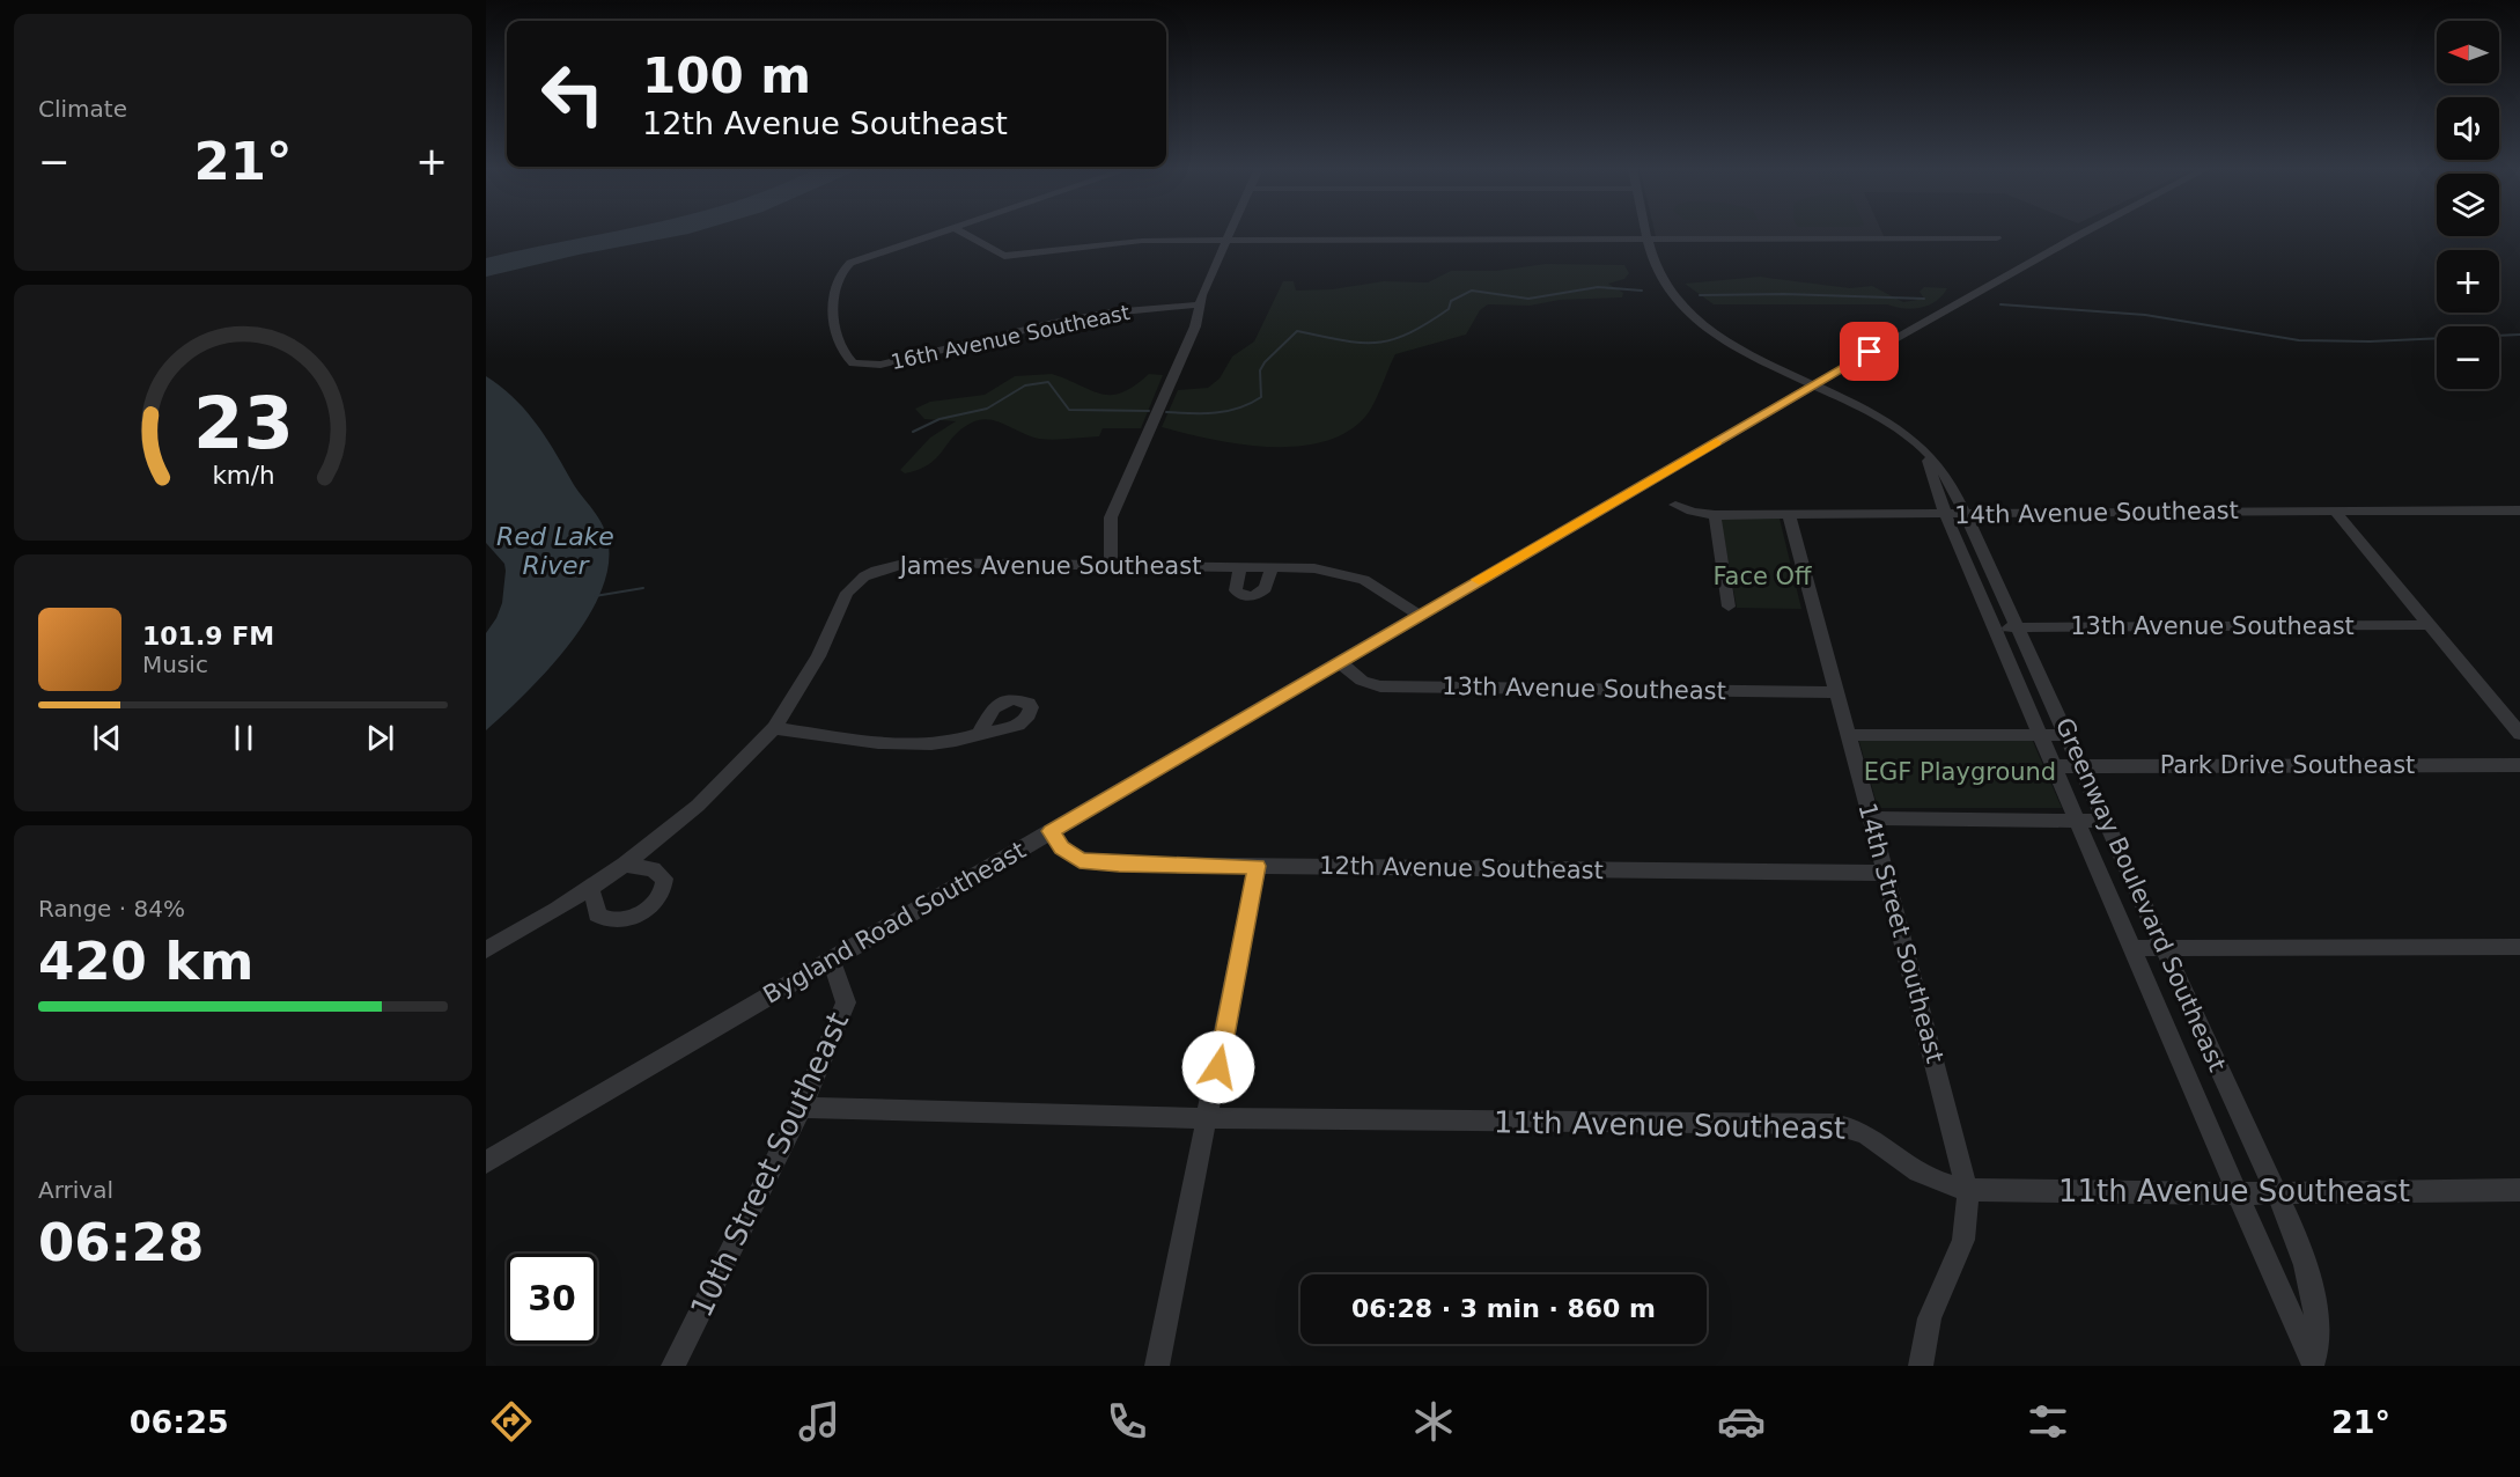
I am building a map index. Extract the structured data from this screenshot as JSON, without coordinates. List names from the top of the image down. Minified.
{"streets":{"street":["16th Avenue Southeast","14th Avenue Southeast","James Avenue Southeast","13th Avenue Southeast","Park Drive Southeast","12th Avenue Southeast","Greenway Boulevard Southeast","Bygland Road Southeast","14th Street Southeast","11th Avenue Southeast","10th Street Southeast"]},"crossings":[["14th Avenue Southeast","Greenway Boulevard Southeast"],["14th Avenue Southeast","14th Street Southeast"],["James Avenue Southeast","Bygland Road Southeast"],["13th Avenue Southeast","Greenway Boulevard Southeast"],["13th Avenue Southeast","Bygland Road Southeast"],["13th Avenue Southeast","14th Street Southeast"],["Park Drive Southeast","Greenway Boulevard Southeast"],["12th Avenue Southeast","Bygland Road Southeast"],["12th Avenue Southeast","14th Street Southeast"],["Greenway Boulevard Southeast","Bygland Road Southeast"],["Greenway Boulevard Southeast","11th Avenue Southeast"],["Bygland Road Southeast","10th Street Southeast"],["14th Street Southeast","11th Avenue Southeast"],["11th Avenue Southeast","10th Street Southeast"]],"water":["Red Lake River"],"parks":["Face Off","EGF Playground"],"north":"left","page":{"tile":["Climate",["Range · 84%","420 km"],["Arrival","06:28"]],"map_buttons":["+","−"],"turn":["100 m","12th Avenue Southeast"],"heat":["−","21°","+"],"song":["101.9 FM","Music"],"limit":"30","trip":"06:28 · 3 min · 860 m","tabs":["06:25","21°"],"gauge":["23","km/h"]}}
